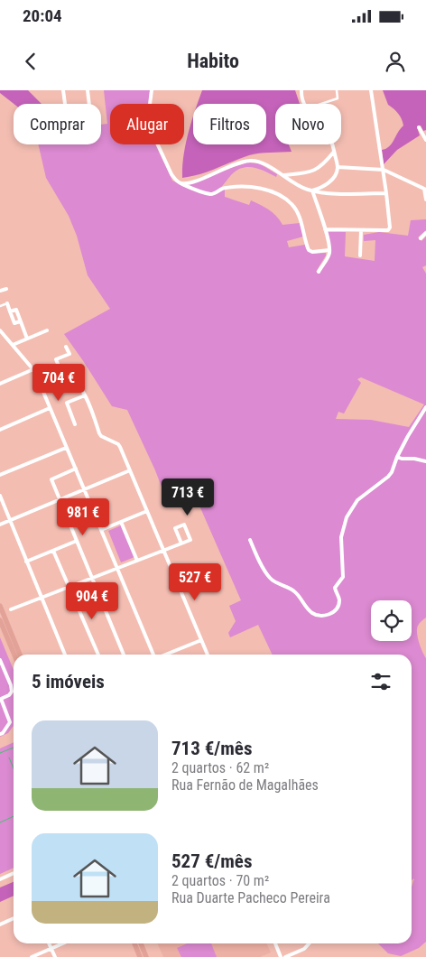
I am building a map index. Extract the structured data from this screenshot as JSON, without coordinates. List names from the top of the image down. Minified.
{"page":{"status":"20:04","header":"Habito","chip":["Comprar","Alugar","Filtros","Novo"],"price":["704 €","713 €","981 €","527 €","904 €"],"heading":"5 imóveis","list":[{"name":"713 €/mês","note":"2 quartos · 62 m² · Rua Fernão de Magalhães"},{"name":"527 €/mês","note":"2 quartos · 70 m² · Rua Duarte Pacheco Pereira"}]}}
